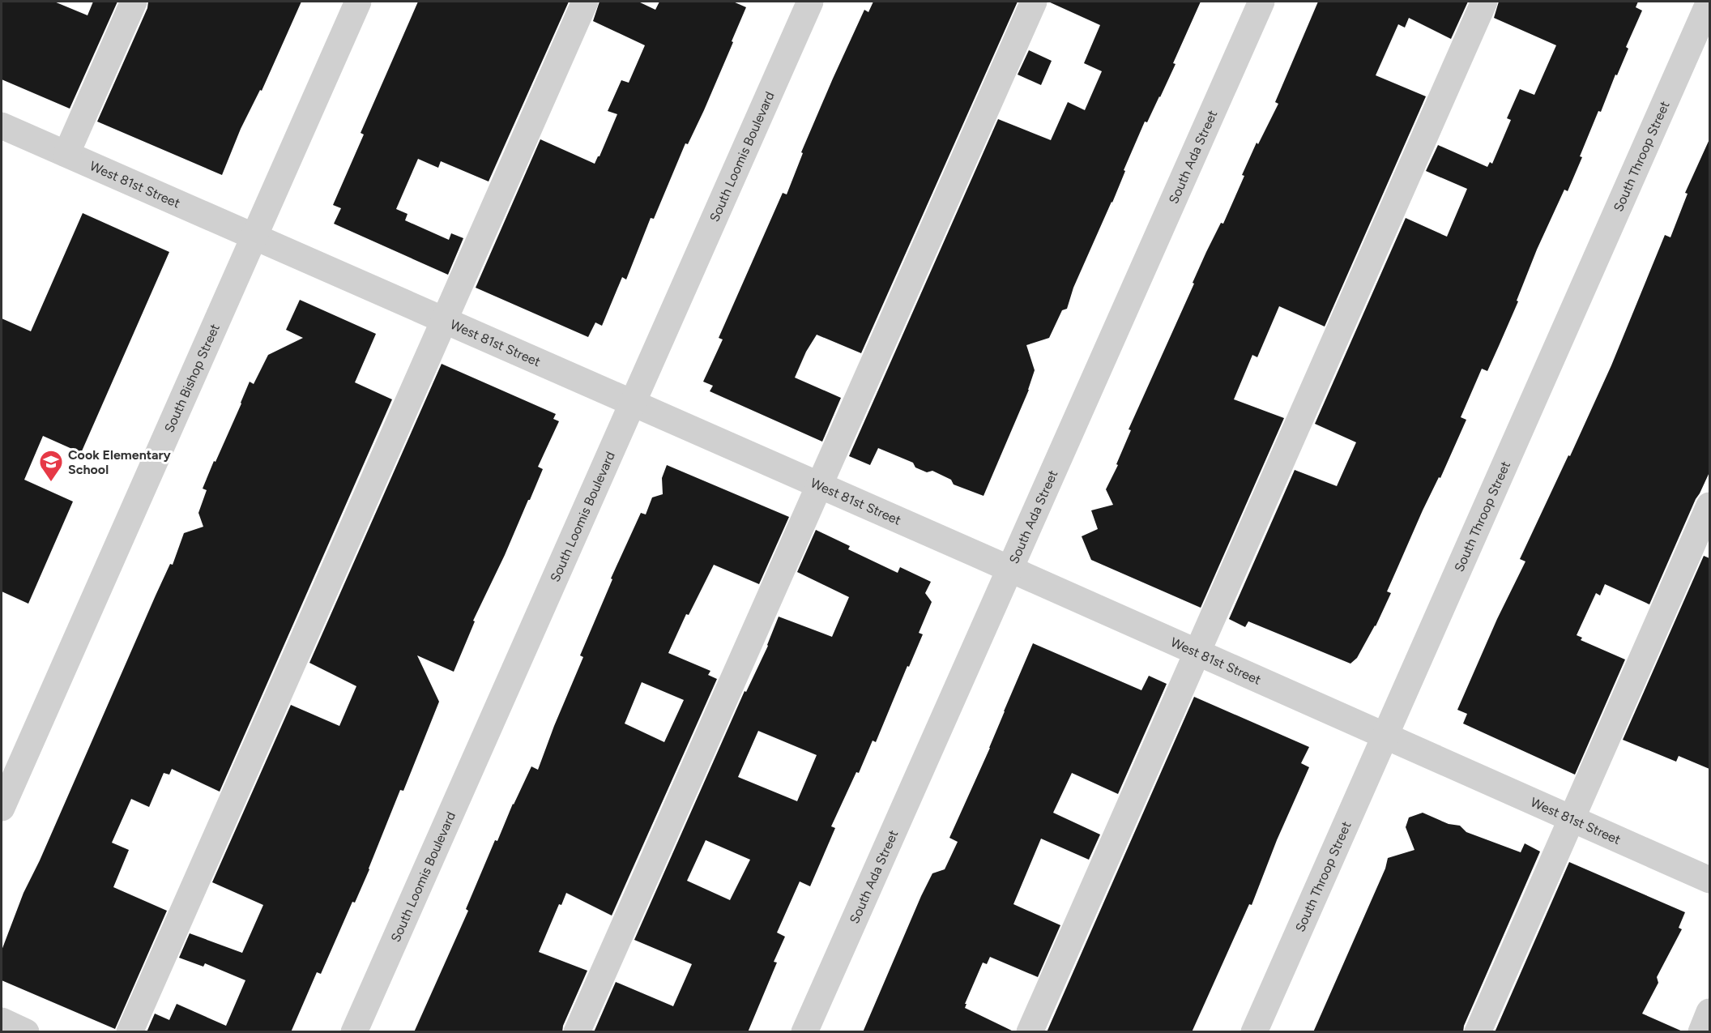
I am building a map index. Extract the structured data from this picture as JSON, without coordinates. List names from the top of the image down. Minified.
{"streets":{"street":["South Loomis Boulevard","South Ada Street","South Throop Street","West 81st Street","South Bishop Street"]},"crossings":[["South Loomis Boulevard","West 81st Street"],["South Ada Street","West 81st Street"],["South Throop Street","West 81st Street"],["West 81st Street","South Bishop Street"]],"places":{"school or university":["Cook Elementary School"]}}
